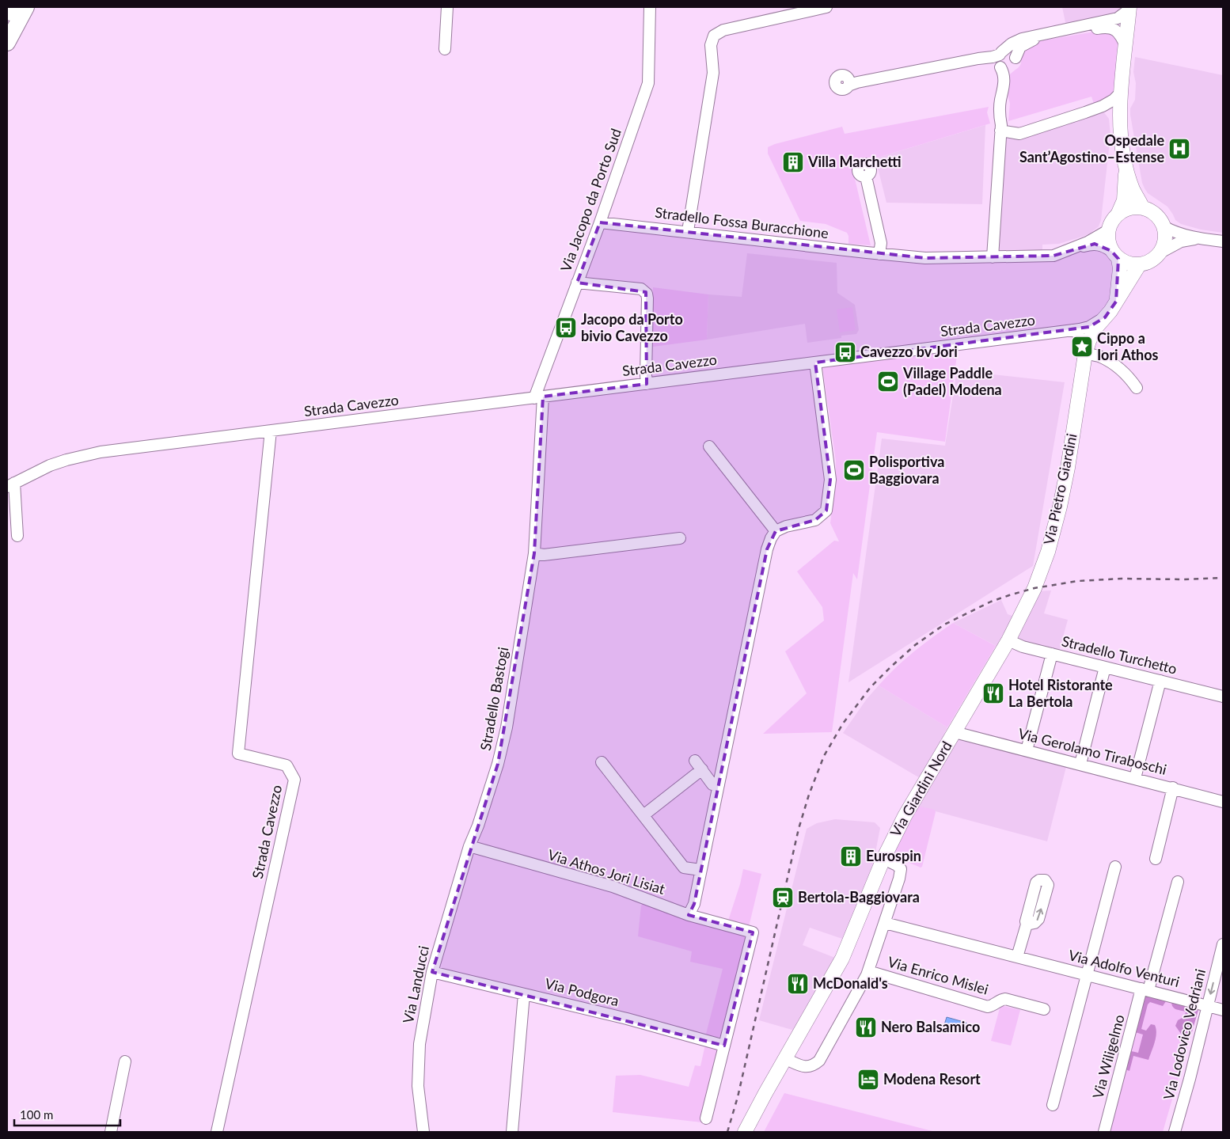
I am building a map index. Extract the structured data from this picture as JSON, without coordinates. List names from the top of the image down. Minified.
{"streets":{"main road":["Via Pietro Giardini","Via Giardini Nord"],"street":["Via Jacopo da Porto Sud","Stradello Fossa Buracchione","Strada Cavezzo","Stradello Turchetto","Stradello Bastogi","Via Gerolamo Tiraboschi","Via Athos Jori Lisiat","Via Adolfo Venturi","Via Enrico Mislei","Via Landucci","Via Podgora","Via Lodovico Vedriani","Via Wiligelmo"]},"crossings":[["Via Jacopo da Porto Sud","Stradello Fossa Buracchione"],["Via Jacopo da Porto Sud","Strada Cavezzo"],["Via Jacopo da Porto Sud","Stradello Bastogi"],["Strada Cavezzo","Via Pietro Giardini"],["Strada Cavezzo","Stradello Bastogi"],["Via Pietro Giardini","Stradello Turchetto"],["Via Pietro Giardini","Via Giardini Nord"],["Stradello Turchetto","Via Giardini Nord"],["Stradello Bastogi","Via Athos Jori Lisiat"],["Stradello Bastogi","Via Landucci"],["Via Gerolamo Tiraboschi","Via Giardini Nord"],["Via Athos Jori Lisiat","Via Landucci"],["Via Athos Jori Lisiat","Via Podgora"],["Via Adolfo Venturi","Via Lodovico Vedriani"],["Via Adolfo Venturi","Via Wiligelmo"],["Via Landucci","Via Podgora"]],"places":{"hospital":["Ospedale Sant’Agostino–Estense"],"building":["Villa Marchetti","Eurospin"],"bus stop":["Jacopo da Porto bivio Cavezzo","Cavezzo bv Jori"],"place":["Cippo a Iori Athos"],"sports":["Village Paddle (Padel) Modena","Polisportiva Baggiovara"],"restaurant":["Hotel Ristorante La Bertola","McDonald's","Nero Balsamico"],"station":["Bertola-Baggiovara"],"hotel":["Modena Resort"]},"scale_bar":"100 m"}
